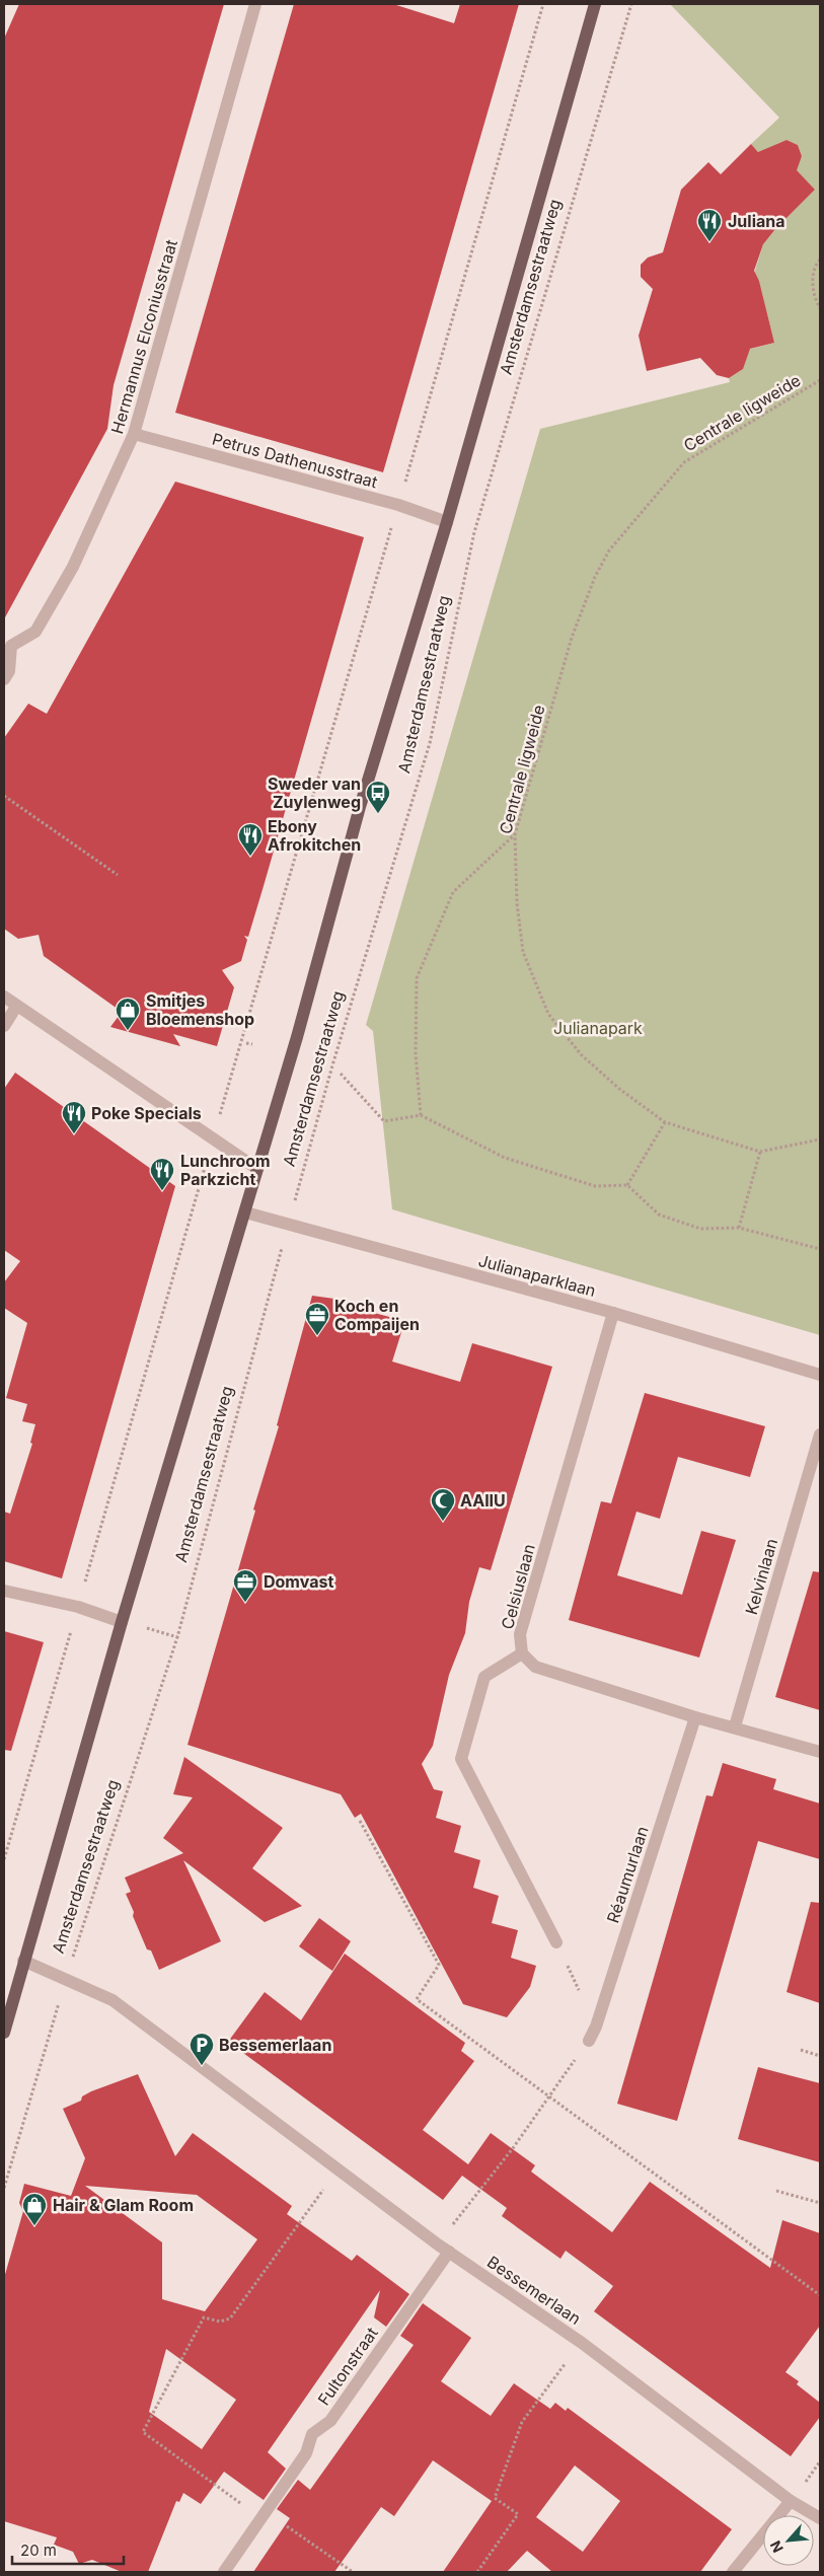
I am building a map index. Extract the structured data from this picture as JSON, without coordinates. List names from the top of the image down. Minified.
{"streets":{"main road":["Amsterdamsestraatweg"],"street":["Hermannus Elconiusstraat","Petrus Dathenusstraat","Julianaparklaan","Kelvinlaan","Celsiuslaan","Réaumurlaan","Bessemerlaan","Fultonstraat"],"path":["Centrale ligweide"]},"crossings":[["Amsterdamsestraatweg","Petrus Dathenusstraat"],["Amsterdamsestraatweg","Julianaparklaan"],["Amsterdamsestraatweg","Bessemerlaan"],["Hermannus Elconiusstraat","Petrus Dathenusstraat"],["Julianaparklaan","Celsiuslaan"],["Kelvinlaan","Celsiuslaan"],["Celsiuslaan","Réaumurlaan"],["Bessemerlaan","Fultonstraat"]],"parks":["Julianapark"],"places":{"restaurant":["Juliana","Ebony Afrokitchen","Poke Specials","Lunchroom Parkzicht"],"bus stop":["Sweder van Zuylenweg"],"shop":["Smitjes Bloemenshop","Hair & Glam Room"],"office":["Koch en Compaijen","Domvast"],"mosque":["AAIIU"],"parking":["Bessemerlaan"]},"scale_bar":"20 m","north":"bottom left"}
